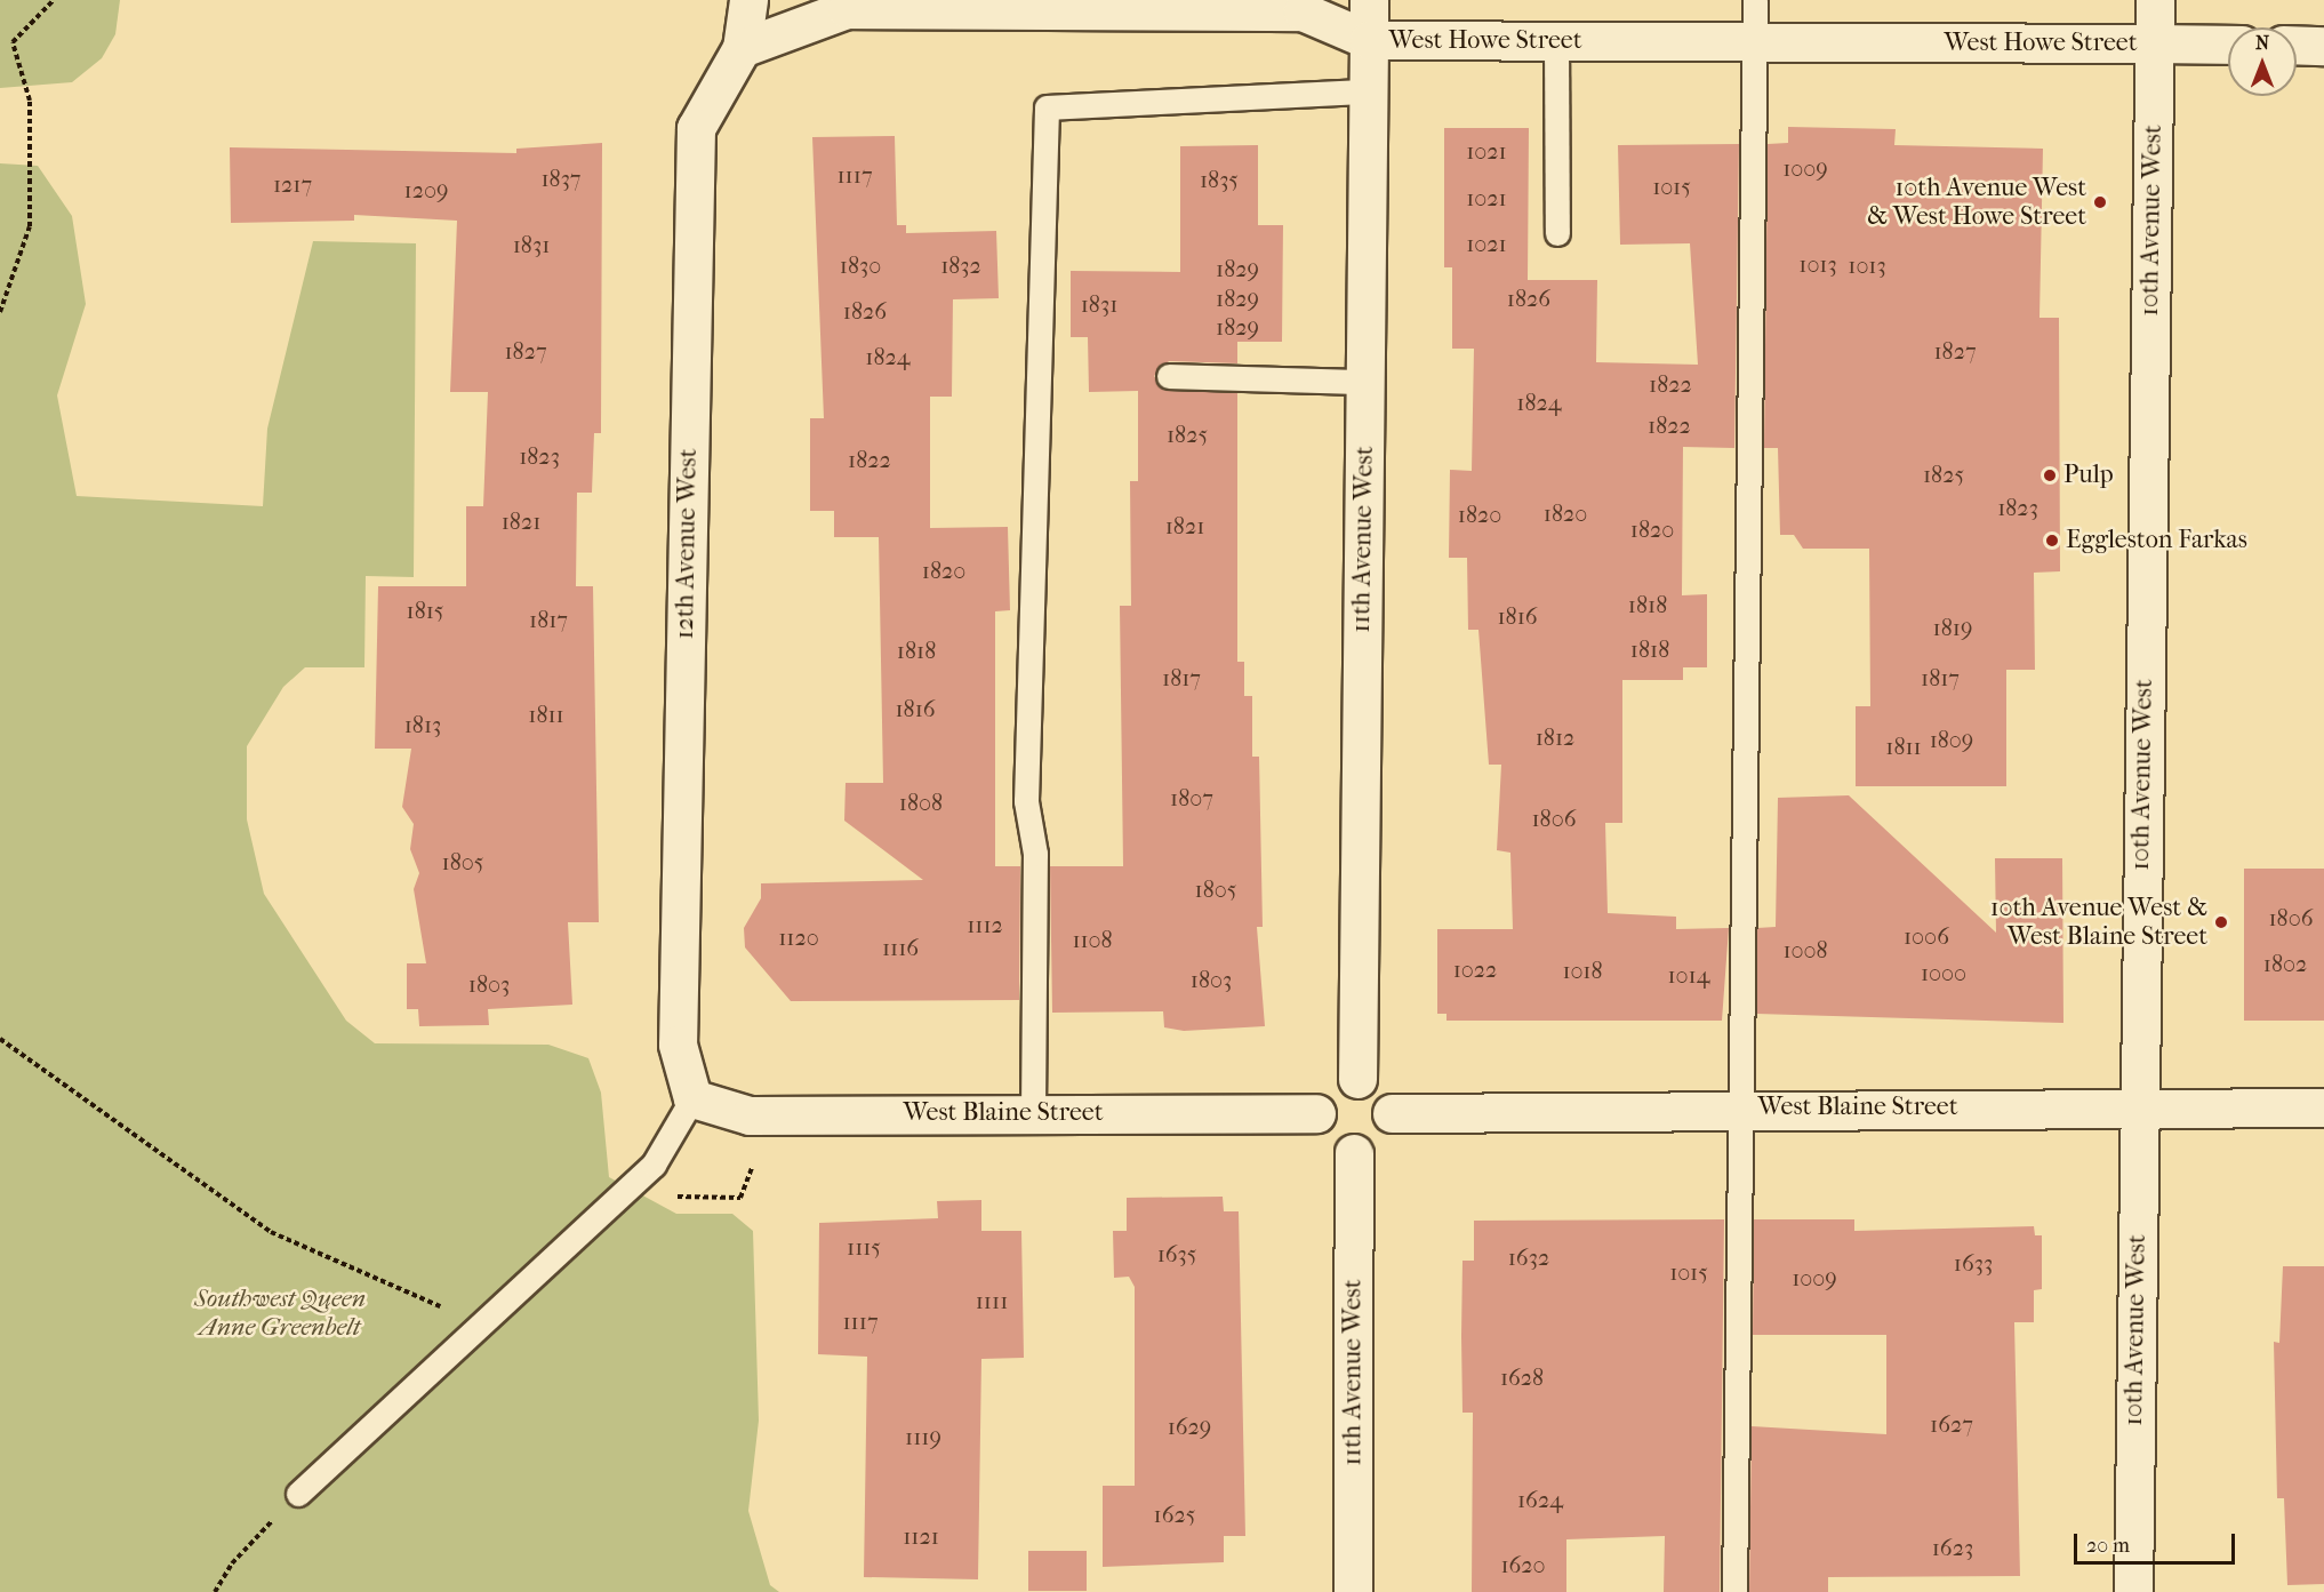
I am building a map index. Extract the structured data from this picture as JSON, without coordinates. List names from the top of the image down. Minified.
{"streets":{"street":["West Howe Street","10th Avenue West","11th Avenue West","12th Avenue West","West Blaine Street"]},"crossings":[["West Howe Street","10th Avenue West"],["West Howe Street","11th Avenue West"],["West Howe Street","12th Avenue West"],["10th Avenue West","West Blaine Street"],["11th Avenue West","West Blaine Street"],["12th Avenue West","West Blaine Street"]],"parks":["Southwest Queen Anne Greenbelt"],"places":["10th Avenue West & West Howe Street","Pulp","Eggleston Farkas","10th Avenue West & West Blaine Street"],"house_numbers":["1021","1009","1117","1837","1835","1217","1015","1209","1021","1021","1831","1013","1830","1832","1013","1829","1829","1826","1831","1826","1829","1827","1827","1824","1822","1824","1822","1825","1823","1822","1825","1823","1820","1820","1821","1821","1820","1820","1818","1815","1816","1817","1819","1818","1818","1817","1817","1816","1811","1813","1812","1809","1811","1807","1808","1806","1805","1805","1806","1112","1006","1120","1108","1116","1008","1802","1022","1018","1000","1014","1803","1803","1115","1635","1632","1633","1015","1009","1111","1117","1628","1627","1629","1119","1624","1625","1121","1623","1620"],"scale_bar":"20 m","north":"top"}
